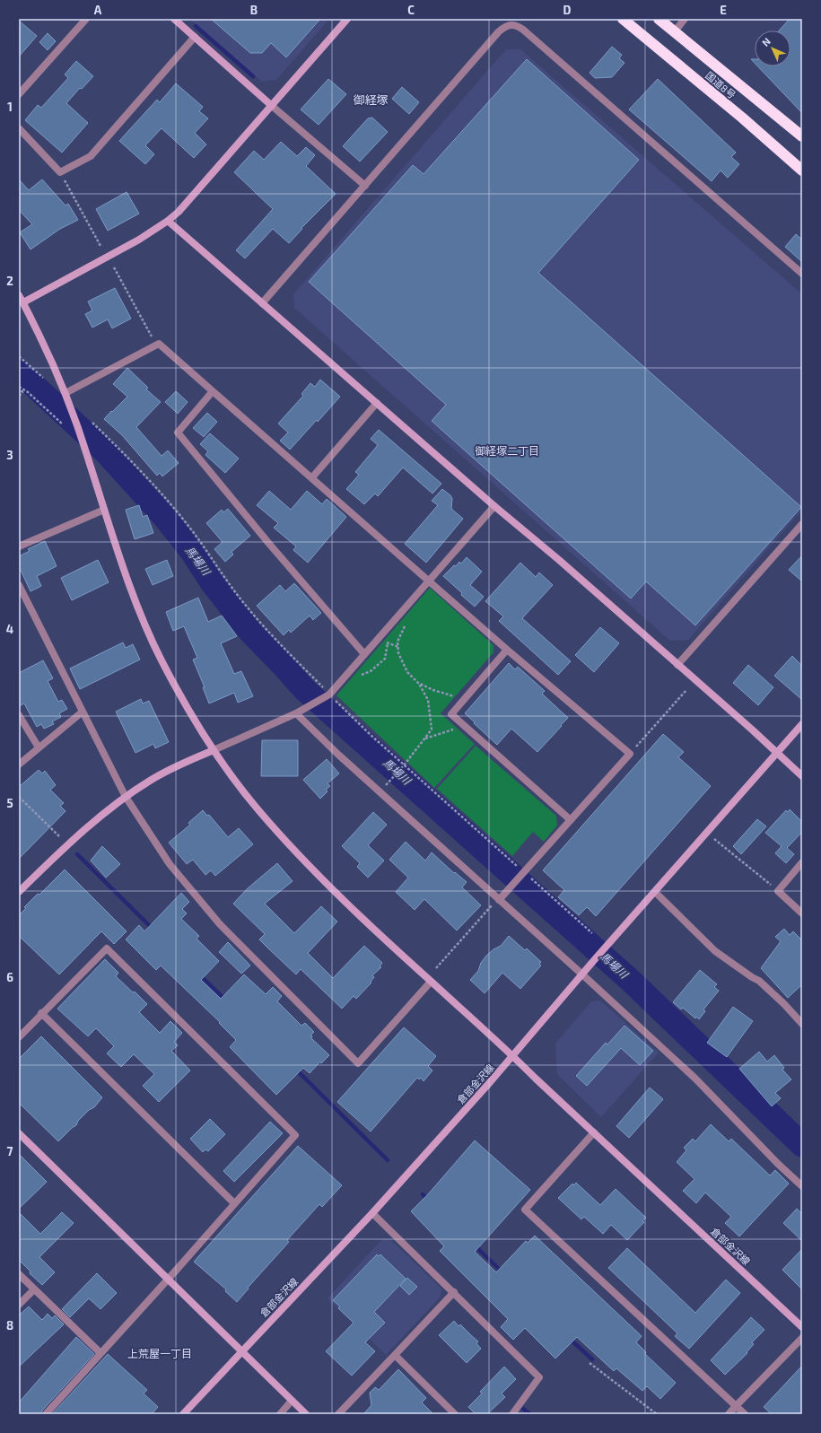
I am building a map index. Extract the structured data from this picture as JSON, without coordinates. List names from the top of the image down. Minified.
{"streets":{"highway":["国道8号"],"street":["倉部金沢線"]},"districts":["御経塚","御経塚二丁目","上荒屋一丁目"],"water":["馬場川"],"north":"top left","grid":{"columns":["A","B","C","D","E"],"rows":["1","2","3","4","5","6","7","8"]}}
